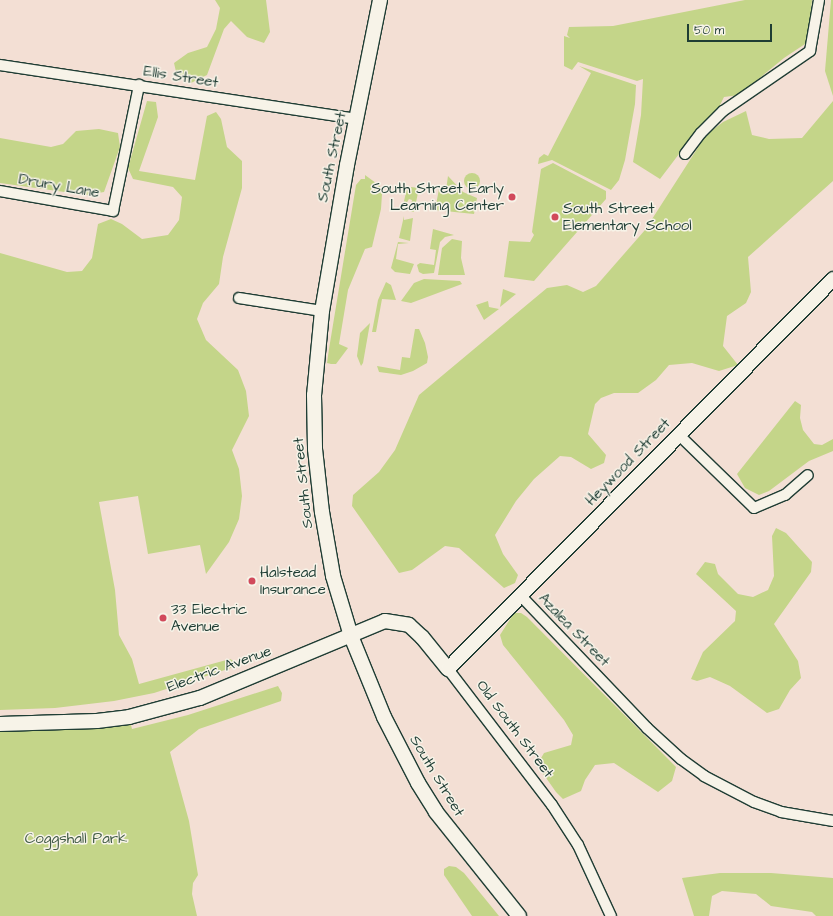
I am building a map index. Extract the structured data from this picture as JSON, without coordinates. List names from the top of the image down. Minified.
{"streets":{"main road":["South Street","Heywood Street","Electric Avenue","Old South Street"],"street":["Ellis Street","Drury Lane","Azalea Street"]},"crossings":[["Ellis Street","South Street"],["Ellis Street","Drury Lane"],["South Street","Electric Avenue"],["South Street","Old South Street"],["Heywood Street","Azalea Street"],["Heywood Street","Old South Street"],["Electric Avenue","Old South Street"]],"parks":["Coggshall Park"],"places":["South Street Early Learning Center","South Street Elementary School","Halstead Insurance","33 Electric Avenue"],"scale_bar":"50 m"}
